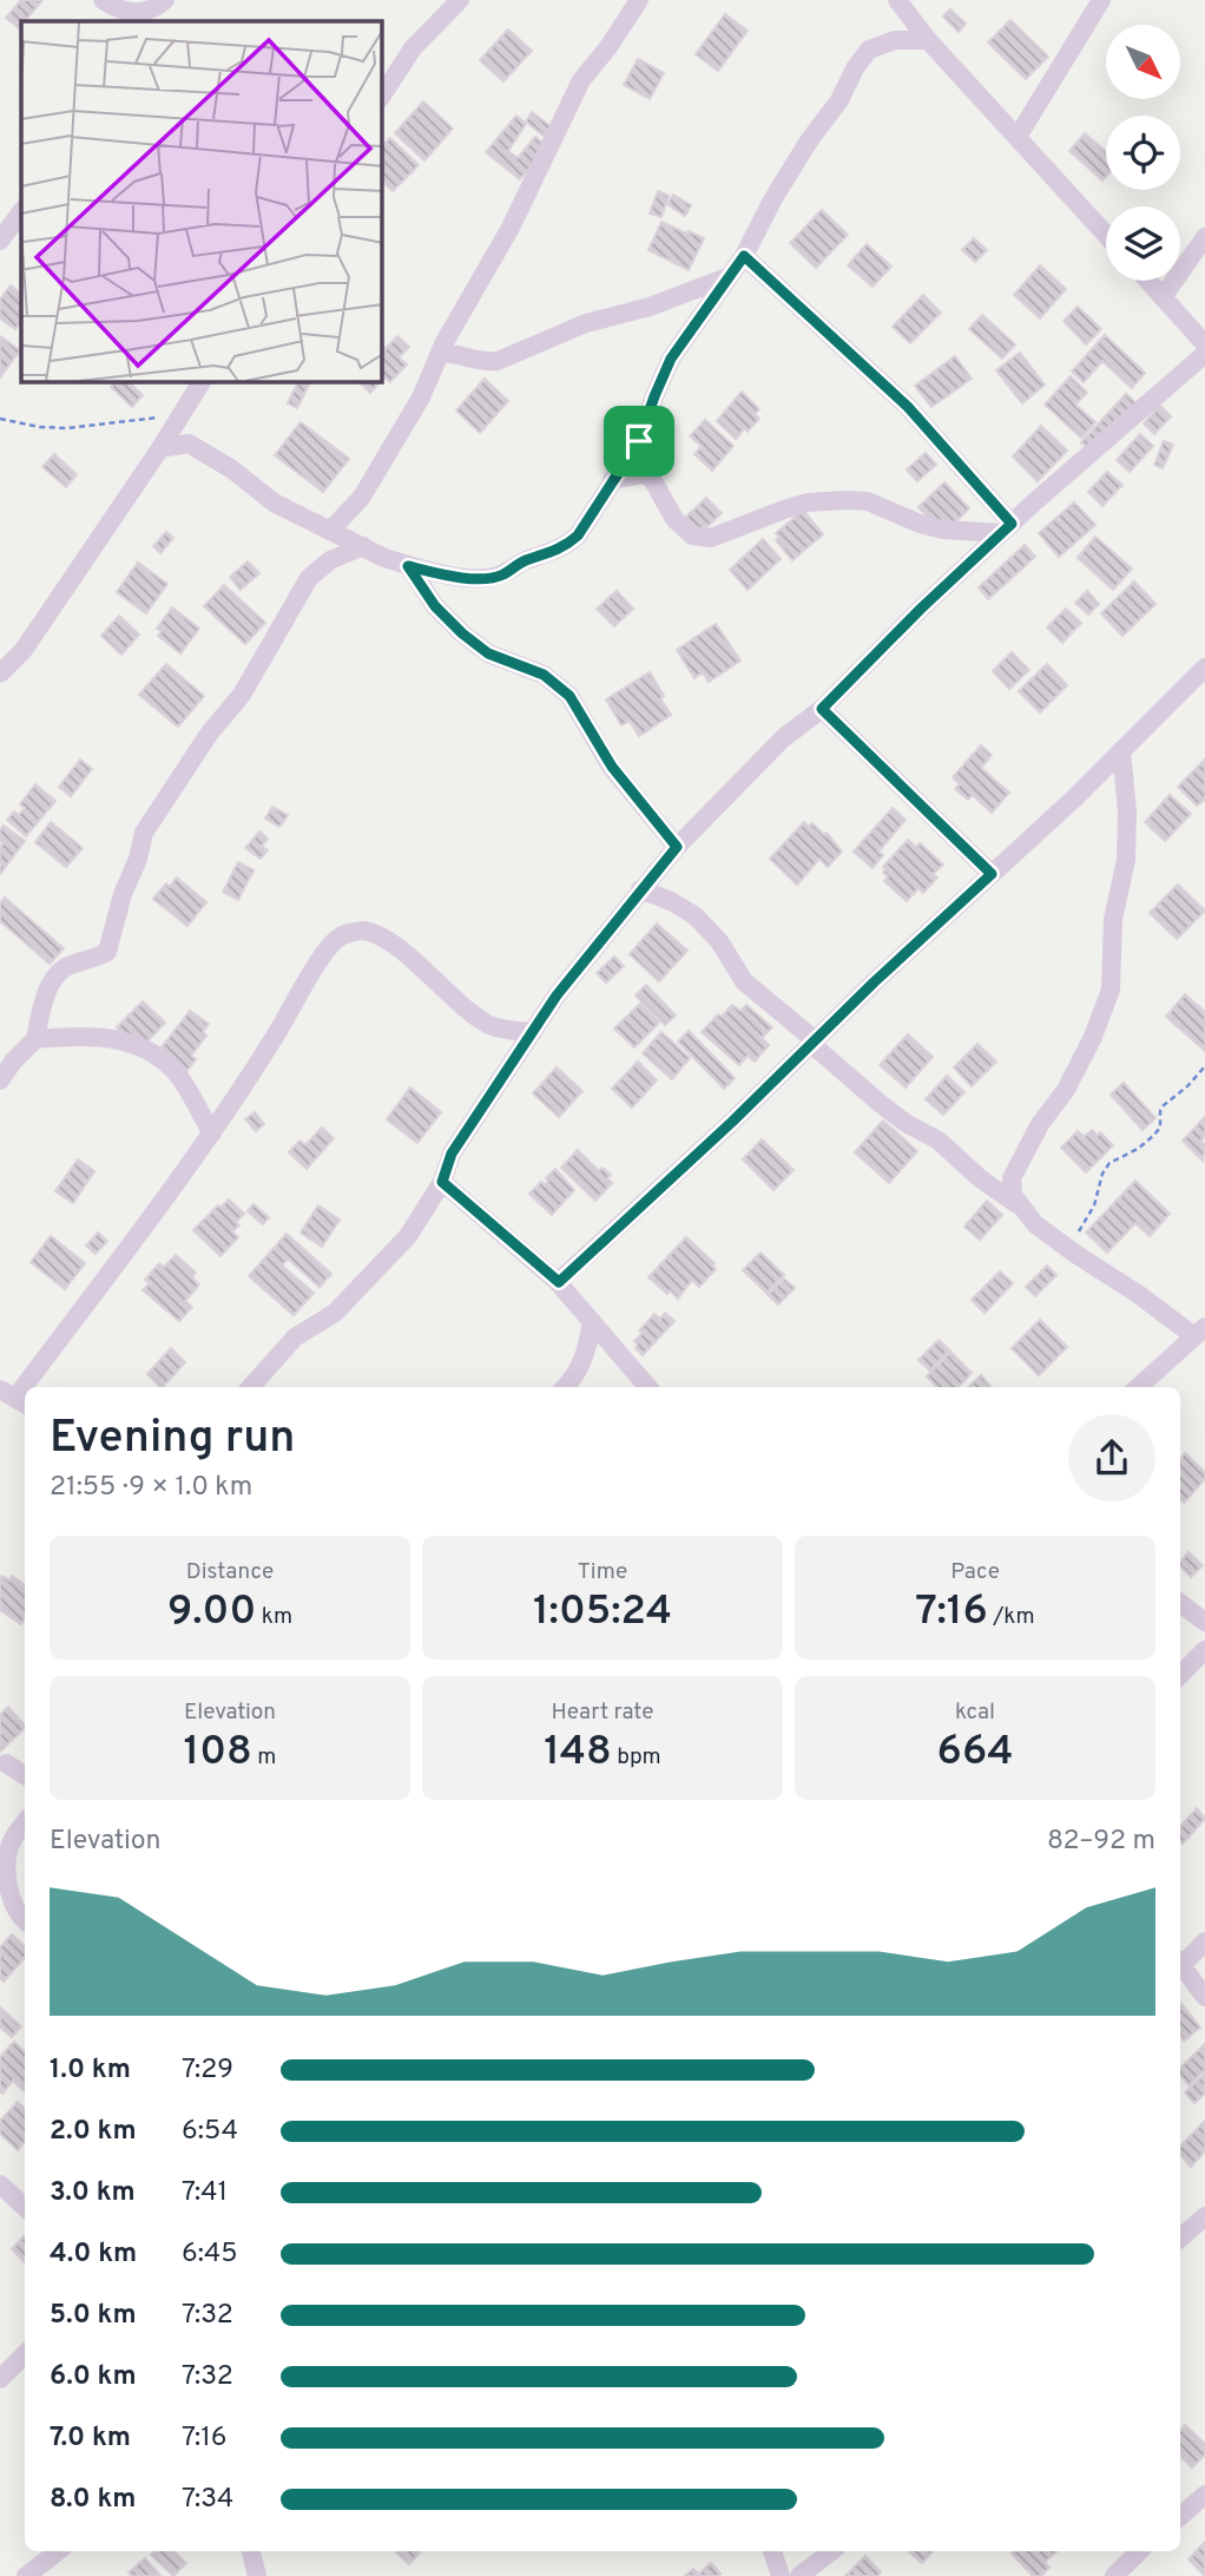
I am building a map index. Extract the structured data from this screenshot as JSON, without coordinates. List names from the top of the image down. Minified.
{"north":"bottom right","page":{"heading":["Evening run","21:55 · 9 × 1.0 km"],"stats":[["Distance","9.00 km"],["Time","1:05:24"],["Pace","7:16 /km"],["Elevation","108 m"],["Heart rate","148 bpm"],["kcal","664"]],"chart":["Elevation","82–92 m"],"list":[{"name":"1.0 km","note":"7:29"},{"name":"2.0 km","note":"6:54"},{"name":"3.0 km","note":"7:41"},{"name":"4.0 km","note":"6:45"},{"name":"5.0 km","note":"7:32"},{"name":"6.0 km","note":"7:32"},{"name":"7.0 km","note":"7:16"},{"name":"8.0 km","note":"7:34"}]}}
